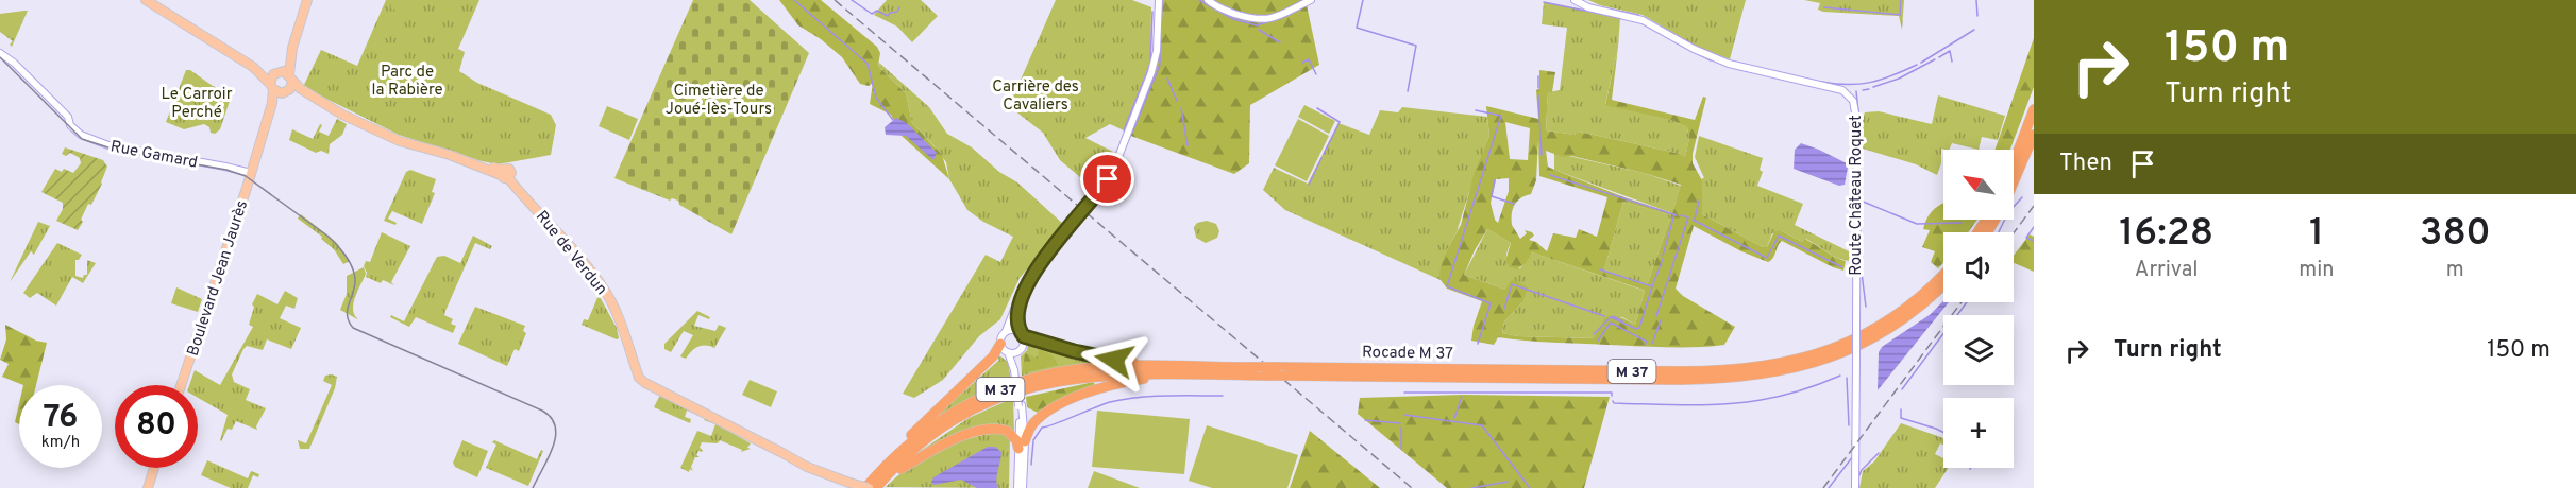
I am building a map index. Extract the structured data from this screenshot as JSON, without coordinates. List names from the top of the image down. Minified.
{"streets":{"highway":["Rocade M 37","M 37"],"main road":["Rue de Verdun","Boulevard Jean Jaurès"],"street":["Rue Gamard","Route Château Roquet"]},"crossings":[["Rue Gamard","Boulevard Jean Jaurès"],["Rue de Verdun","Boulevard Jean Jaurès"],["Rue de Verdun","Rocade M 37"]],"parks":["Parc de la Rabière","Carrière des Cavaliers","Cimetière de Joué-lès-Tours","Le Carroir Perché"],"north":"top left","page":{"turn":["150 m","Turn right"],"then":"Then","map_buttons":"+","eta":["16:28","Arrival","1","min","380","m"],"list":[{"name":"Turn right","value":"150 m"}],"speed":"76 km/h","limit":"80"}}
